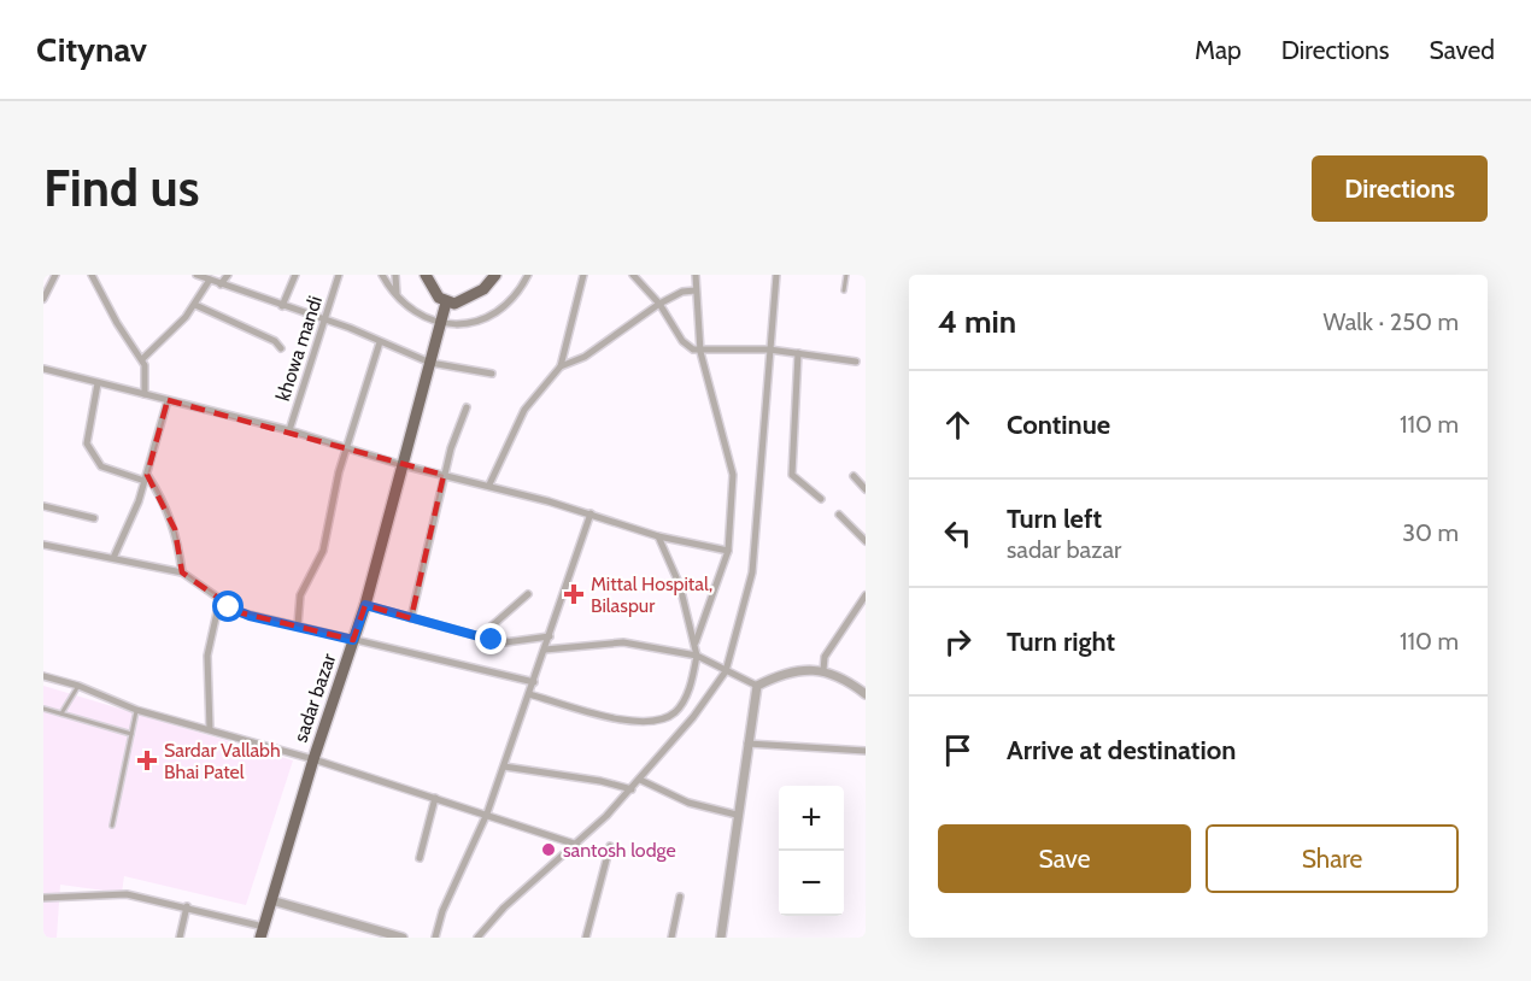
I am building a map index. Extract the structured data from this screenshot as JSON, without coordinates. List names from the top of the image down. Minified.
{"streets":{"main road":["sadar bazar"],"street":["khowa mandi"]},"places":{"health":["Mittal Hospital, Bilaspur","Sardar Vallabh Bhai Patel"],"other":["santosh lodge"]},"page":{"header":"Citynav","nav":["Map","Directions","Saved"],"buttons":["Directions",["Save","Share"]],"title":"Find us","heading":["4 min","Walk · 250 m"],"list":[["Continue","110 m"],["Turn left","sadar bazar","30 m"],["Turn right","110 m"],"Arrive at destination"],"map_buttons":["+","−"]}}
